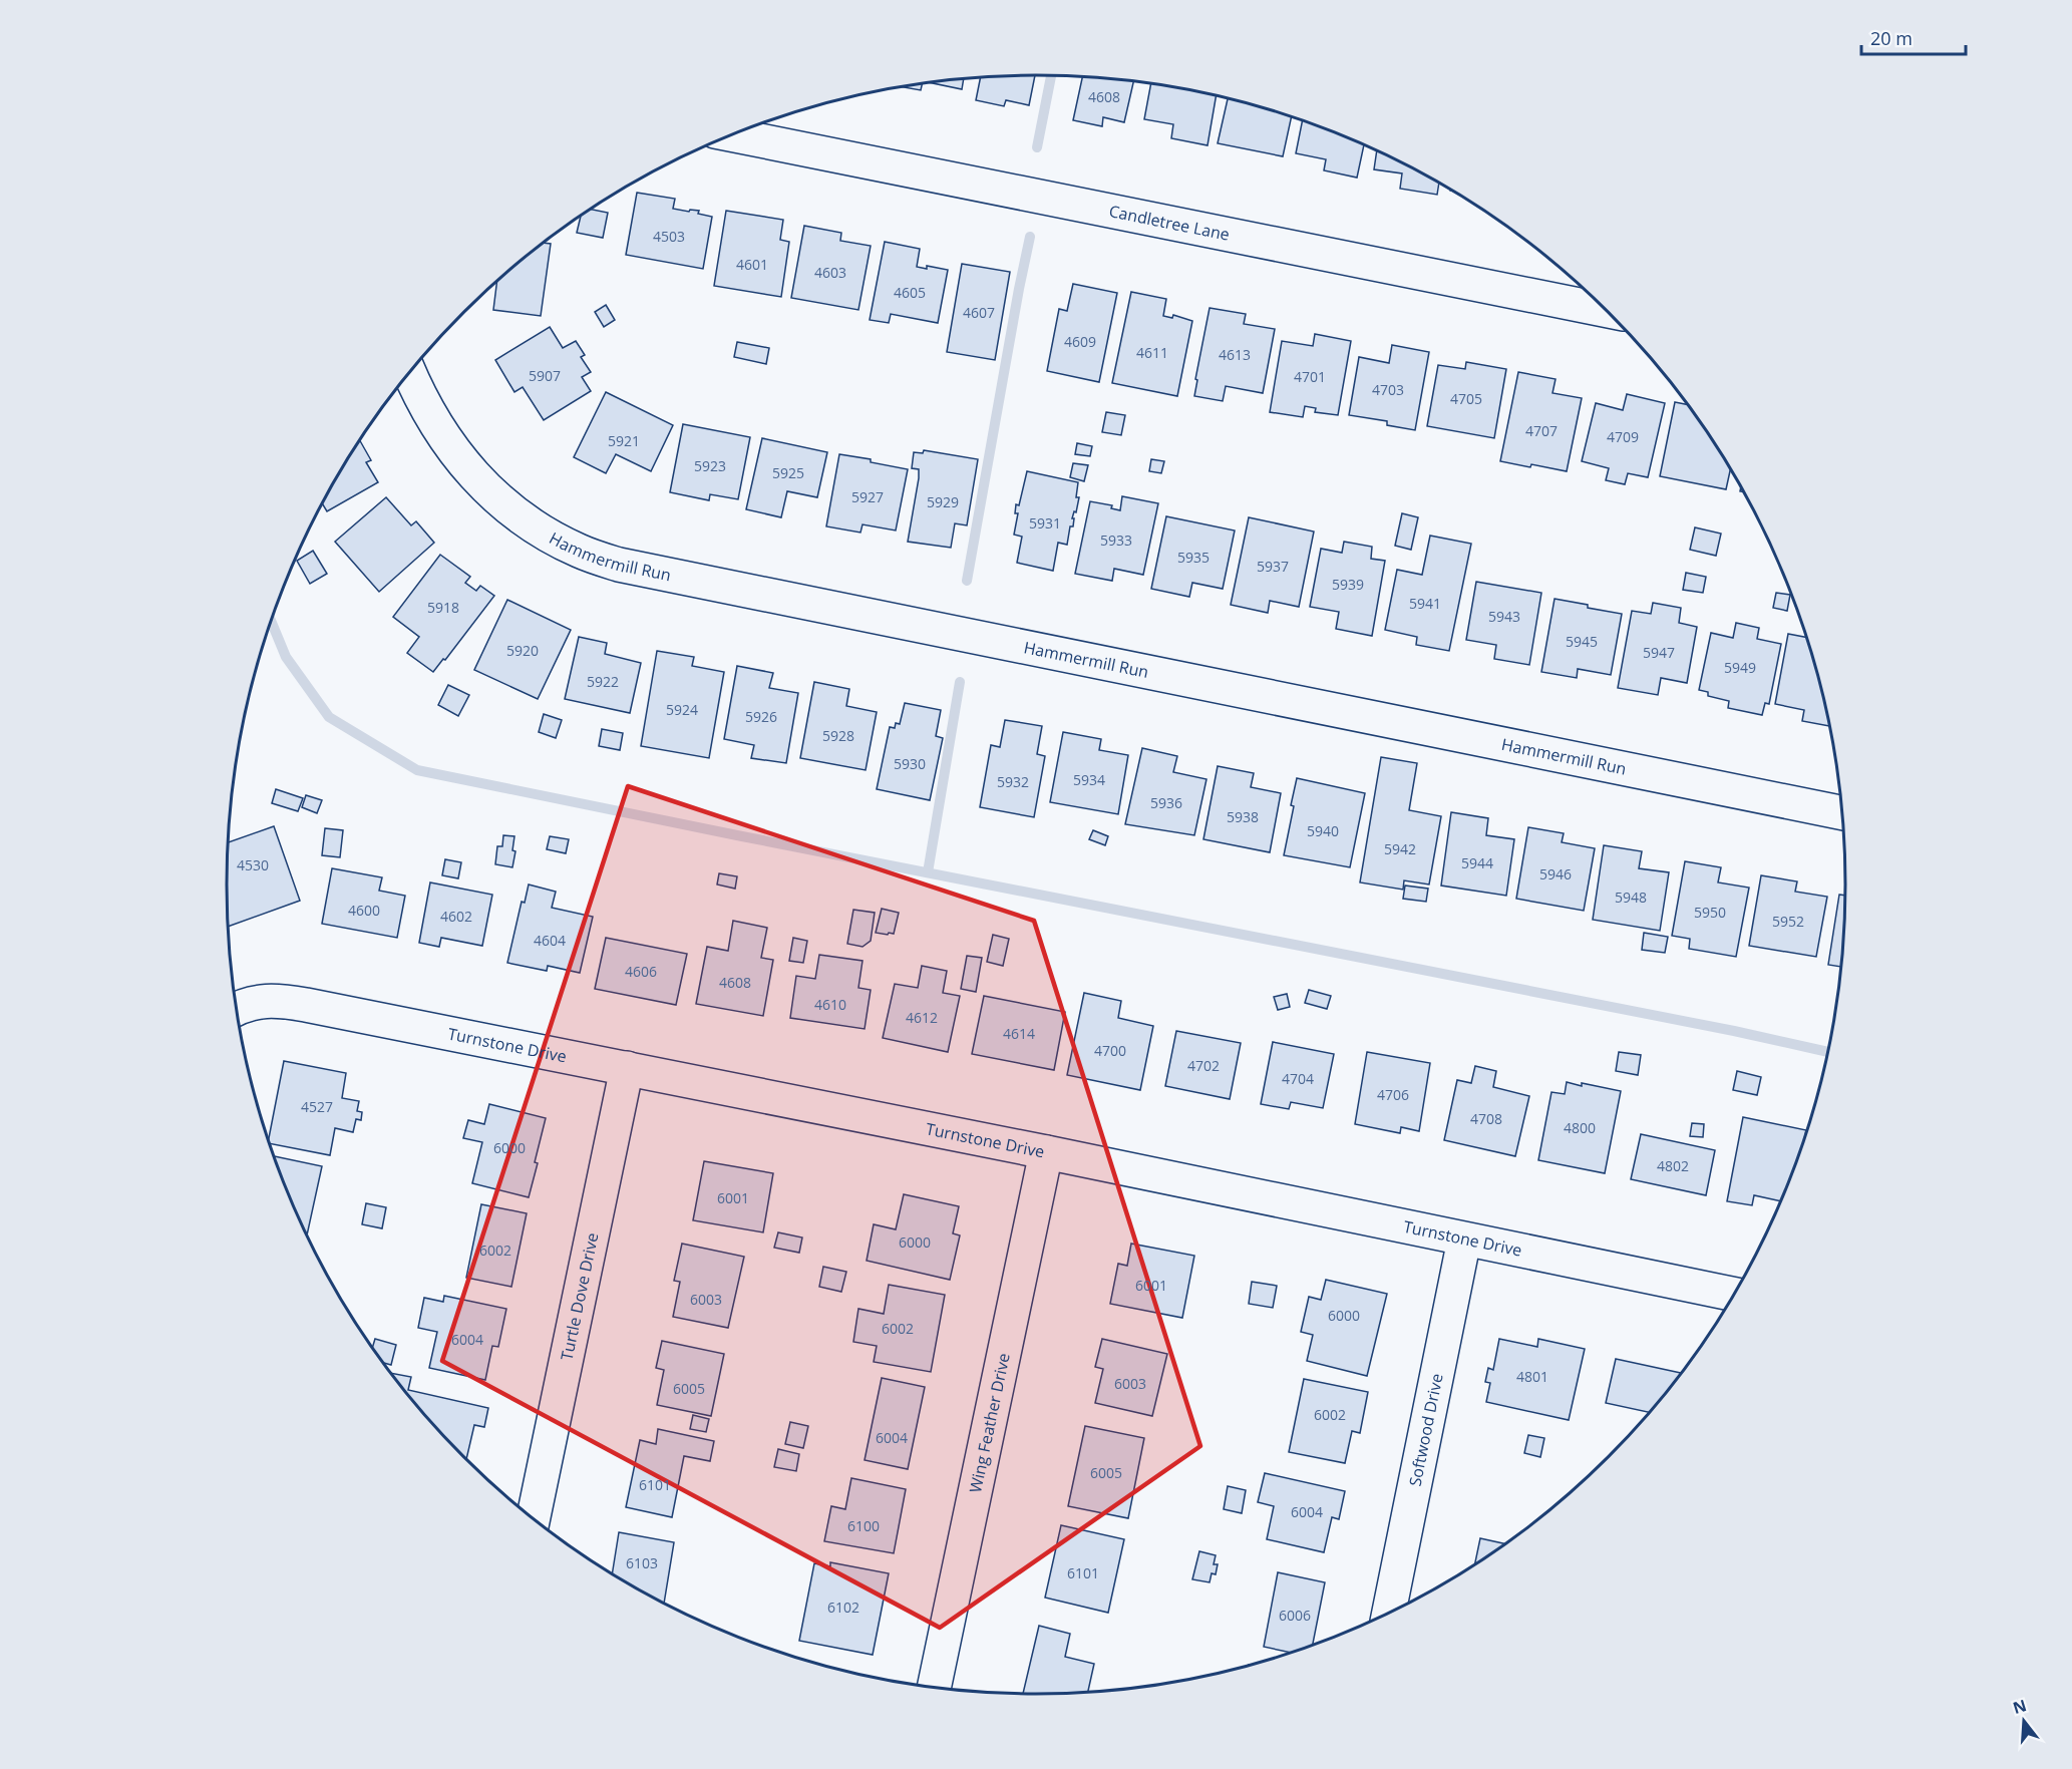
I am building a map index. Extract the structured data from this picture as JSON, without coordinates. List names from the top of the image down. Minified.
{"streets":{"street":["Candletree Lane","Hammermill Run","Turnstone Drive","Turtle Dove Drive","Wing Feather Drive","Softwood Drive"]},"crossings":[["Turnstone Drive","Turtle Dove Drive"],["Turnstone Drive","Wing Feather Drive"],["Turnstone Drive","Softwood Drive"]],"house_numbers":["4608","4503","4601","4603","4605","4607","4609","4611","4613","5907","4701","4703","4705","4707","4709","5921","5923","5925","5927","5929","5931","5933","5935","5937","5939","5941","5918","5943","5945","5920","5947","5949","5922","5924","5926","5928","5930","5934","5932","5936","5938","5940","5942","5944","4530","5946","5948","4600","5950","4602","5952","4604","4606","4608","4610","4612","4614","4700","4702","4704","4706","4527","4708","4800","6000","4802","6001","6000","6002","6001","6003","6000","6002","6004","4801","6003","6005","6002","6004","6005","6101","6004","6100","6103","6101","6102","6006"],"scale_bar":"20 m","north":"top"}
